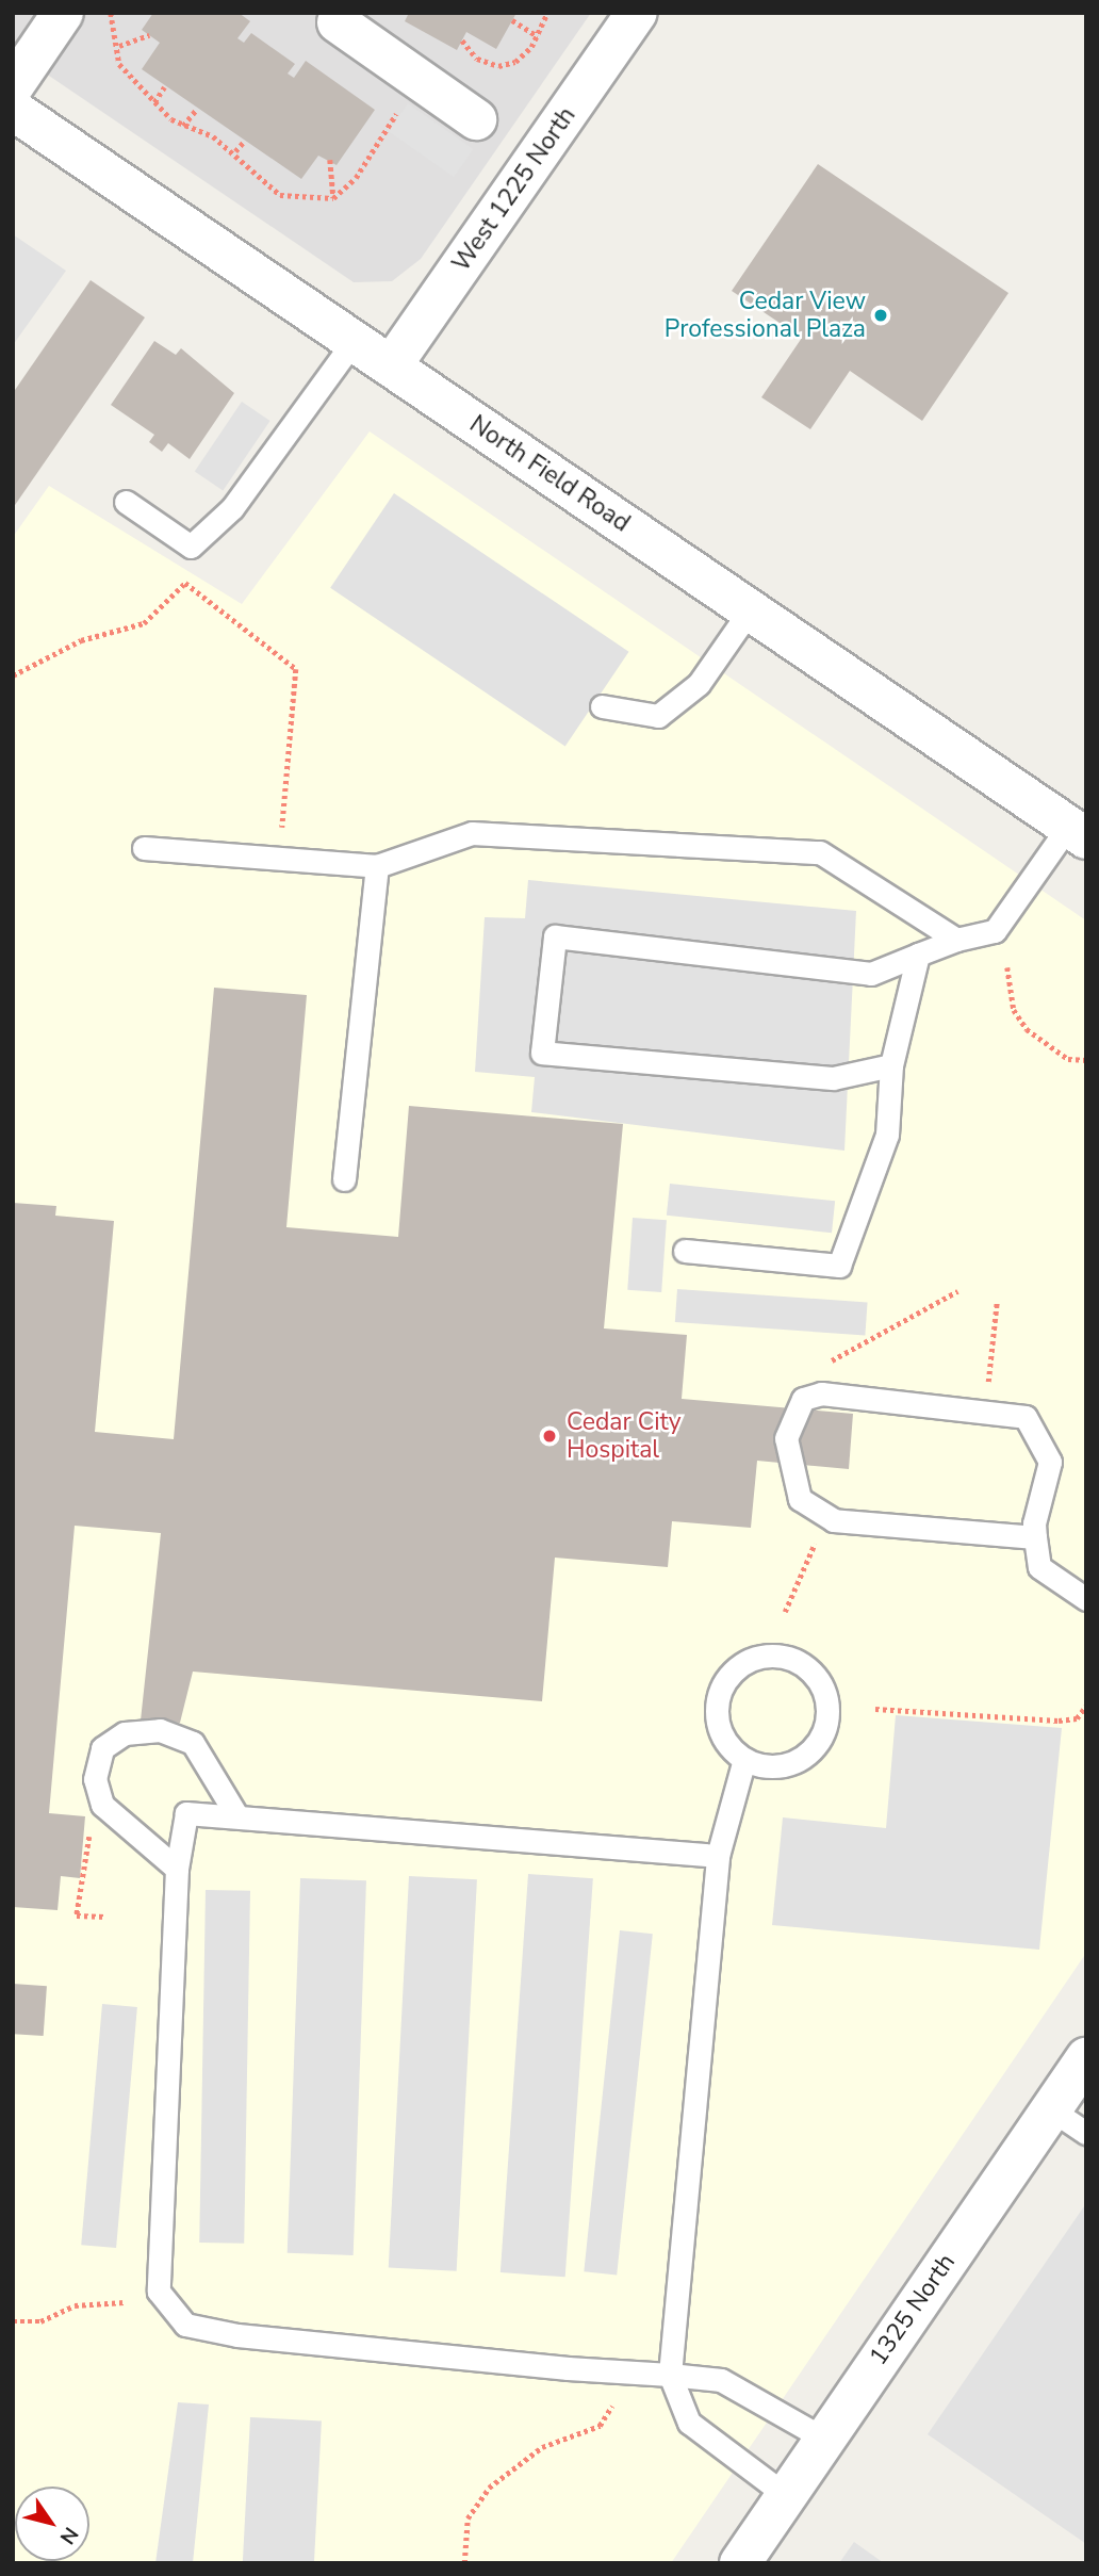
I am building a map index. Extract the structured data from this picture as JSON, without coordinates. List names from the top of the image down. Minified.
{"streets":{"street":["West 1225 North","North Field Road","1325 North"]},"crossings":[["West 1225 North","North Field Road"]],"places":["Cedar View Professional Plaza","Cedar City Hospital"],"north":"bottom right"}
